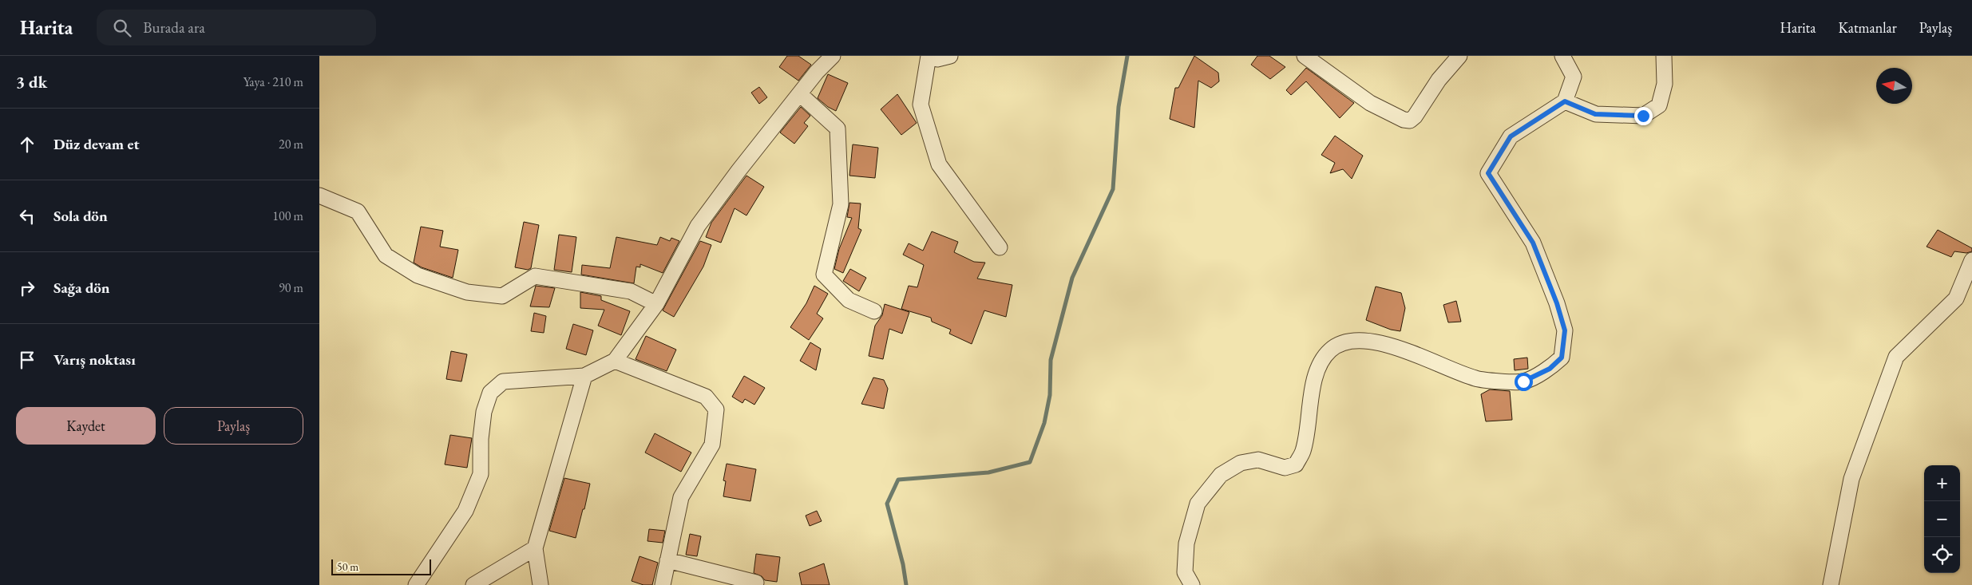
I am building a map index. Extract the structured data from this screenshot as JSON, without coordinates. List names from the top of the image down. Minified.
{"scale_bar":"50 m","north":"left","page":{"header":"Harita","search":"Burada ara","nav":["Harita","Katmanlar","Paylaş"],"heading":["3 dk","Yaya · 210 m"],"list":[["Düz devam et","20 m"],["Sola dön","100 m"],["Sağa dön","90 m"],"Varış noktası"],"buttons":["Kaydet","Paylaş"],"map_buttons":["+","−"],"scale":"50 m"}}
